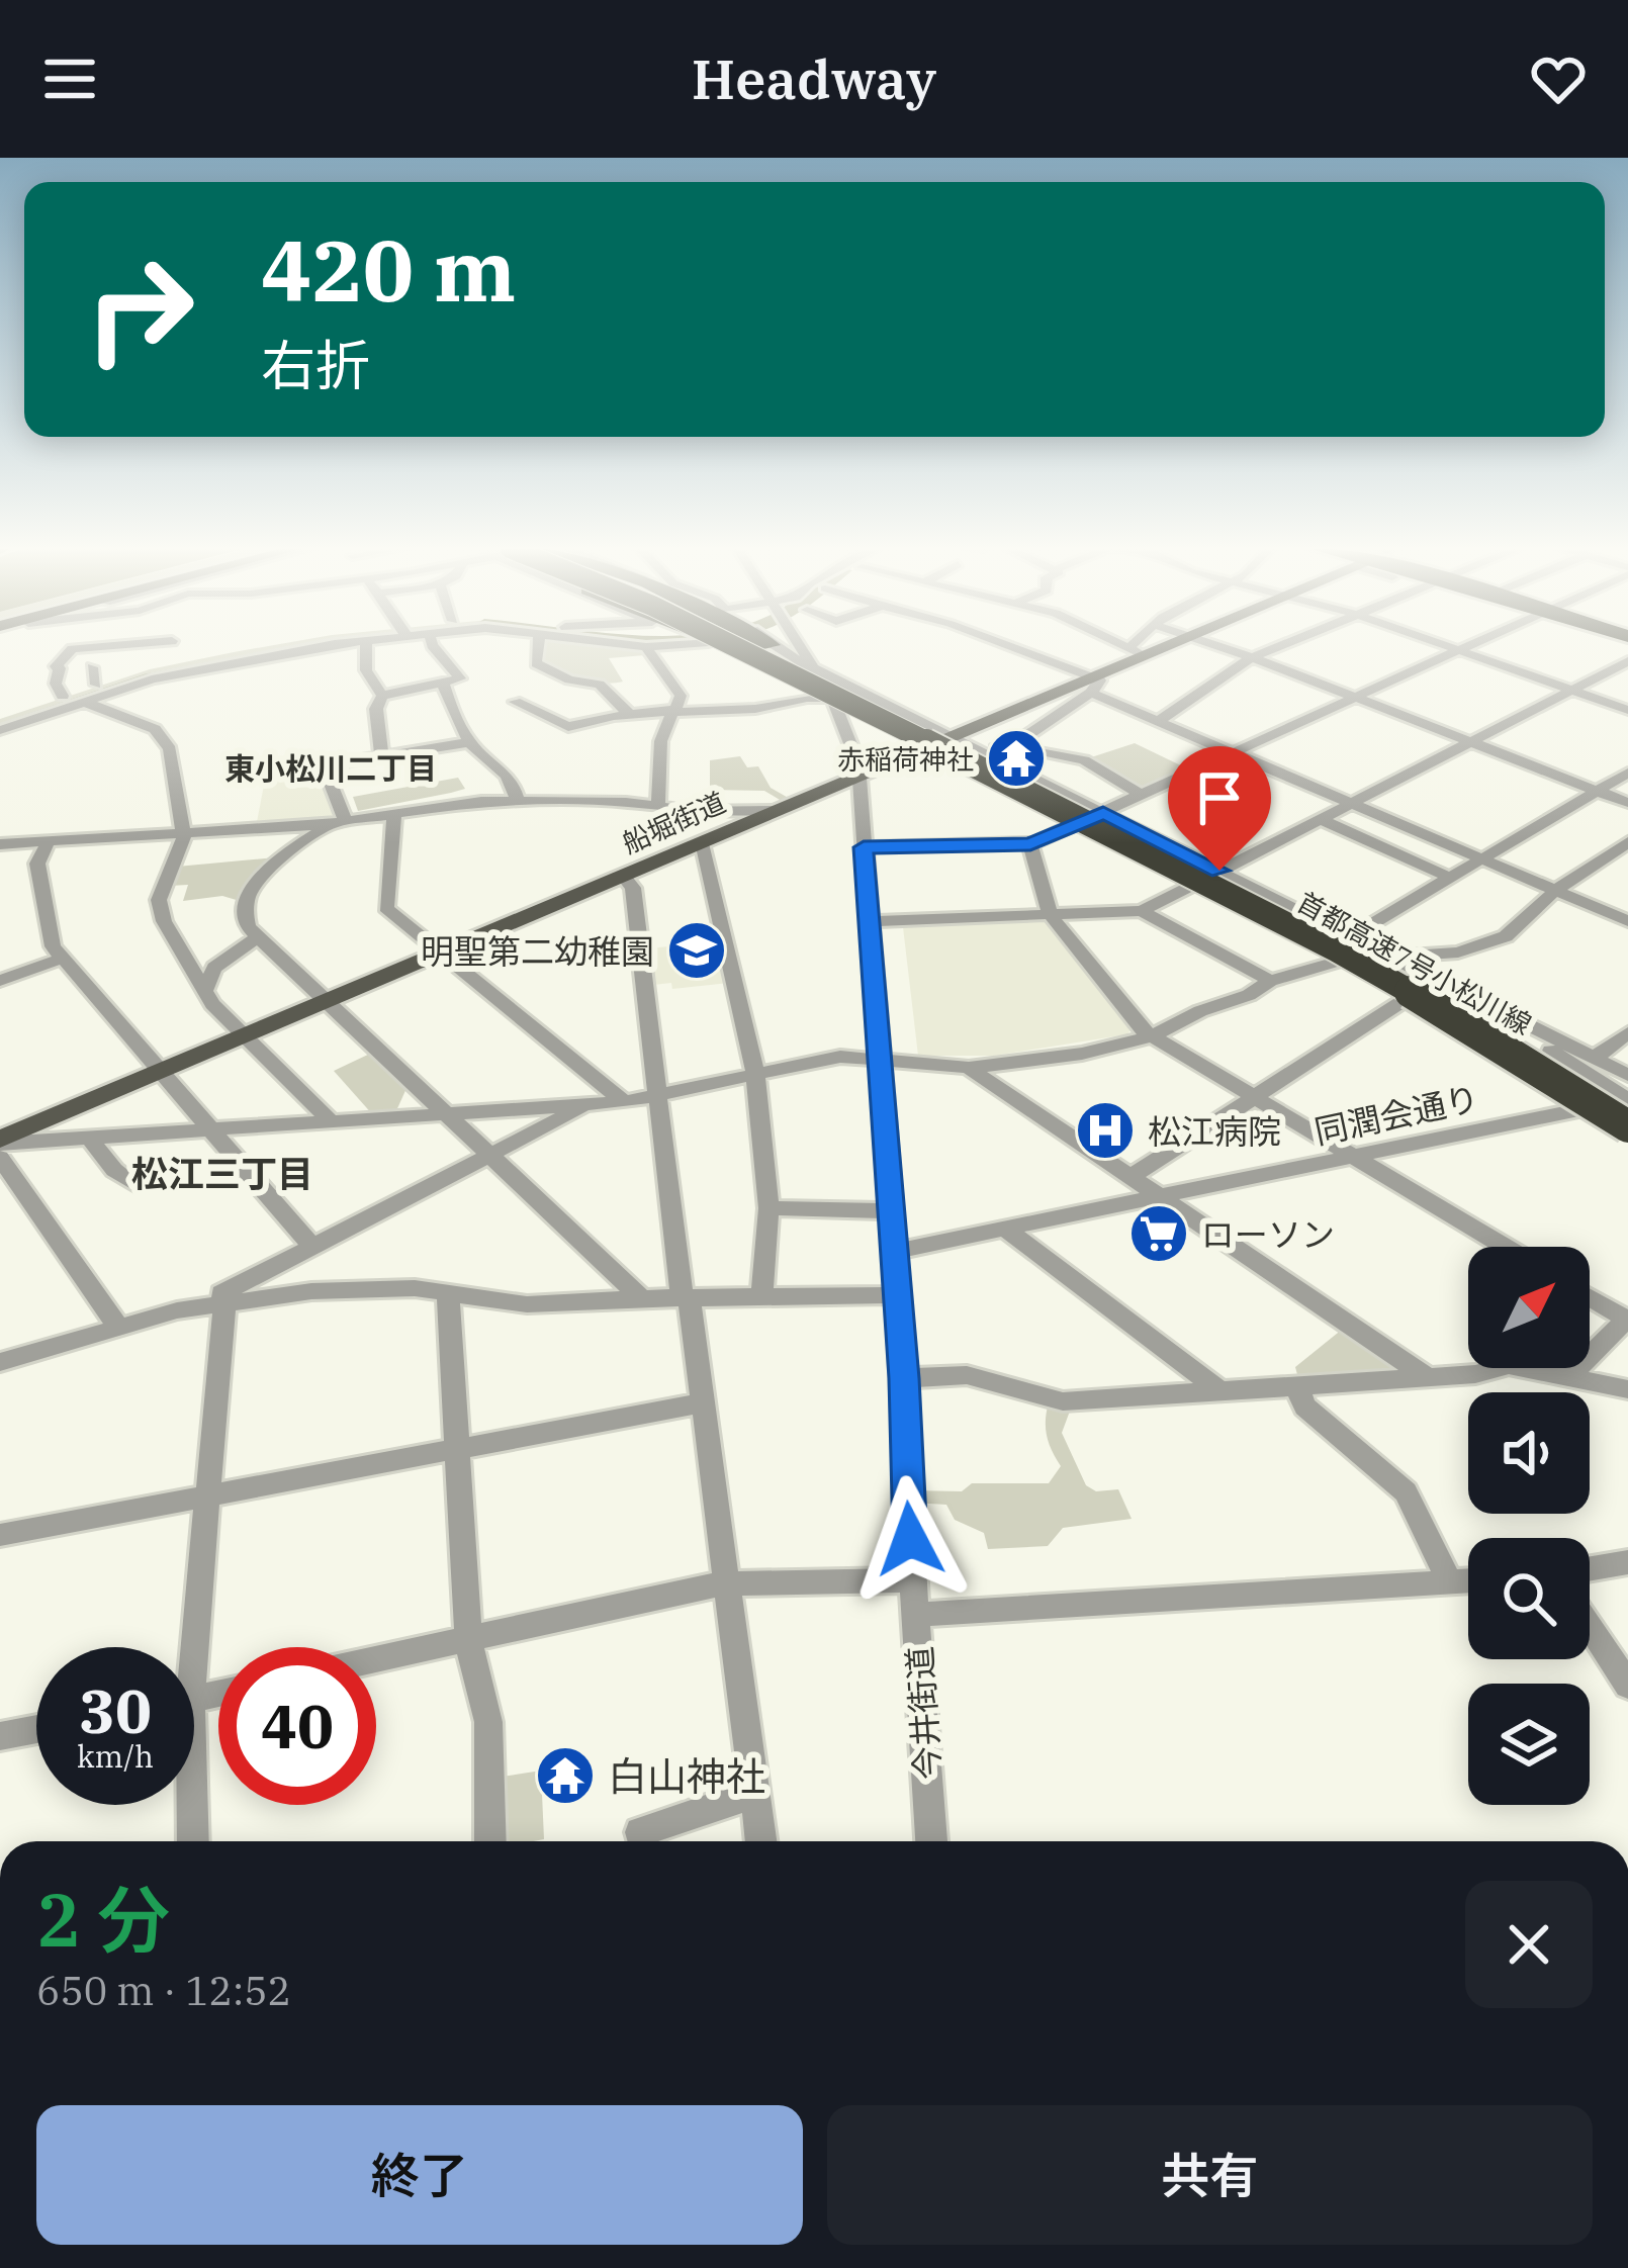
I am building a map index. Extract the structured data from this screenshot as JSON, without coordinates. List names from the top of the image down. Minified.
{"streets":{"highway":["首都高速7号小松川線"],"main road":["船堀街道"],"street":["同潤会通り","今井街道"]},"crossings":[["船堀街道","今井街道"],["同潤会通り","今井街道"]],"districts":["東小松川二丁目","松江三丁目"],"places":{"temple":["赤稲荷神社","白山神社"],"school or university":["明聖第二幼稚園"],"hospital":["松江病院"],"supermarket":["ローソン"]},"north":"top right","page":{"header":"Headway","turn":["420 m","右折"],"speed":"30 km/h","limit":"40","heading":["2 分","650 m · 12:52"],"buttons":["終了","共有"]}}
